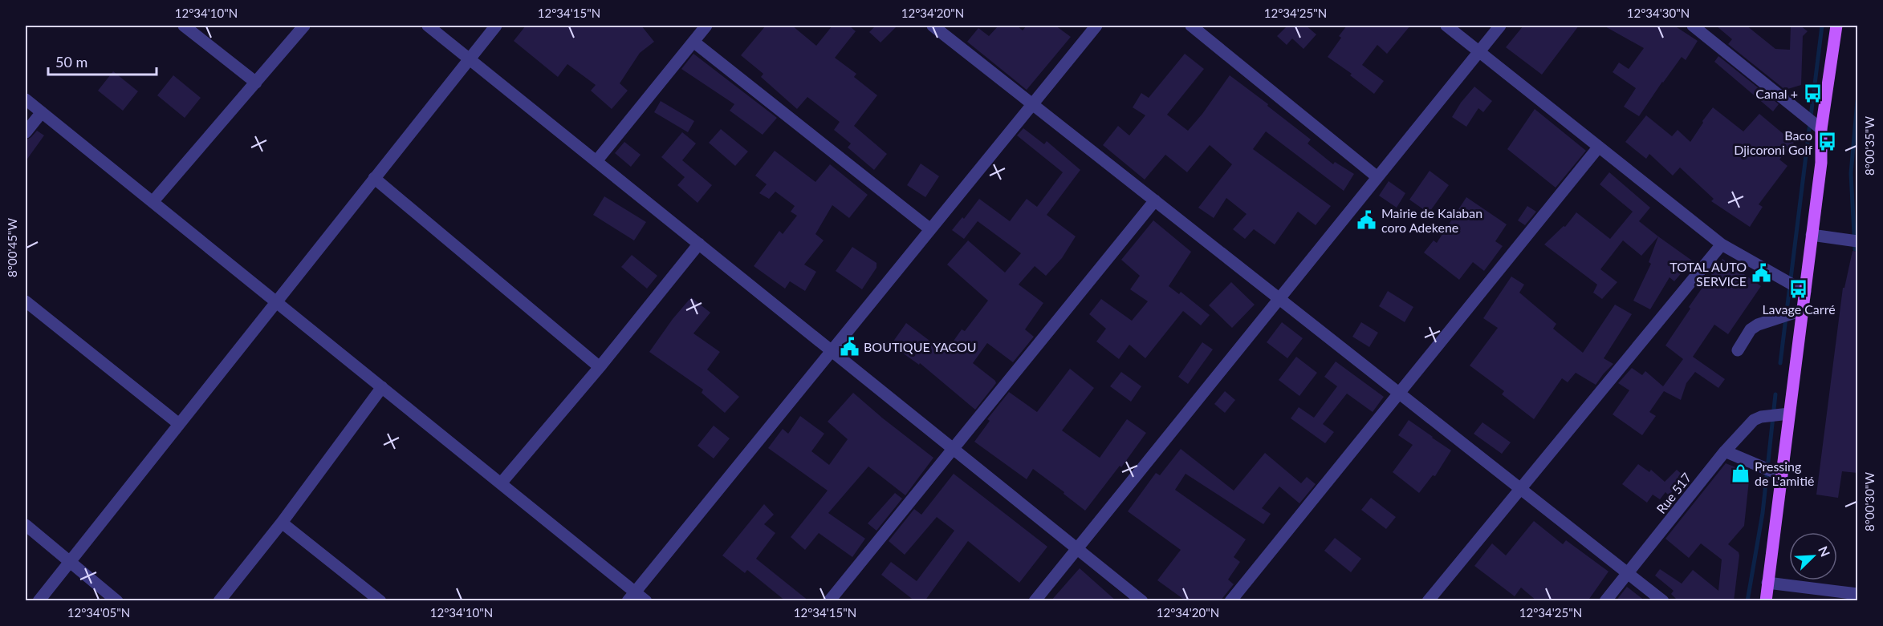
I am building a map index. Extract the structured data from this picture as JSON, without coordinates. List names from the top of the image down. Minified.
{"streets":{"street":["Rue 517"]},"places":{"bus stop":["Canal +","Baco Djicoroni Golf","Lavage Carré"],"public building":["Mairie de Kalaban coro Adekene","TOTAL AUTO SERVICE","BOUTIQUE YACOU"],"shop":["Pressing de L'amitié"]},"scale_bar":"50 m","north":"top right","coordinates":["12°34'10\"N","12°34'15\"N","12°34'20\"N","12°34'25\"N","12°34'30\"N","8°00'35\"W","8°00'45\"W","8°00'30\"W","12°34'05\"N"]}
